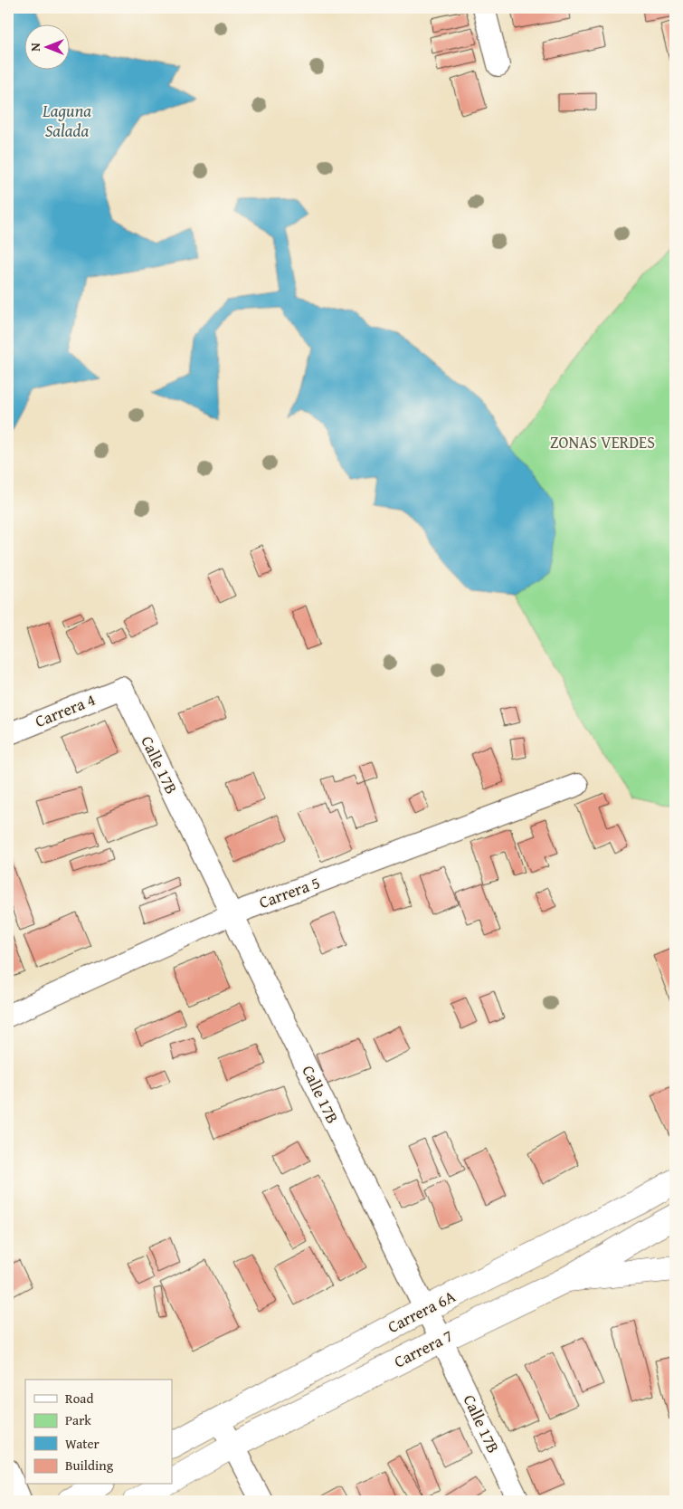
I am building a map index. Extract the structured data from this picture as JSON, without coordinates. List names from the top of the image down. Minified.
{"streets":{"main road":["Carrera 6A","Carrera 7"],"street":["Carrera 4","Calle 17B","Carrera 5"]},"crossings":[["Carrera 4","Calle 17B"],["Calle 17B","Carrera 5"],["Calle 17B","Carrera 6A"],["Calle 17B","Carrera 7"]],"water":["Laguna Salada"],"parks":["ZONAS VERDES"],"legend":["Road","Park","Water","Building"],"north":"left"}
